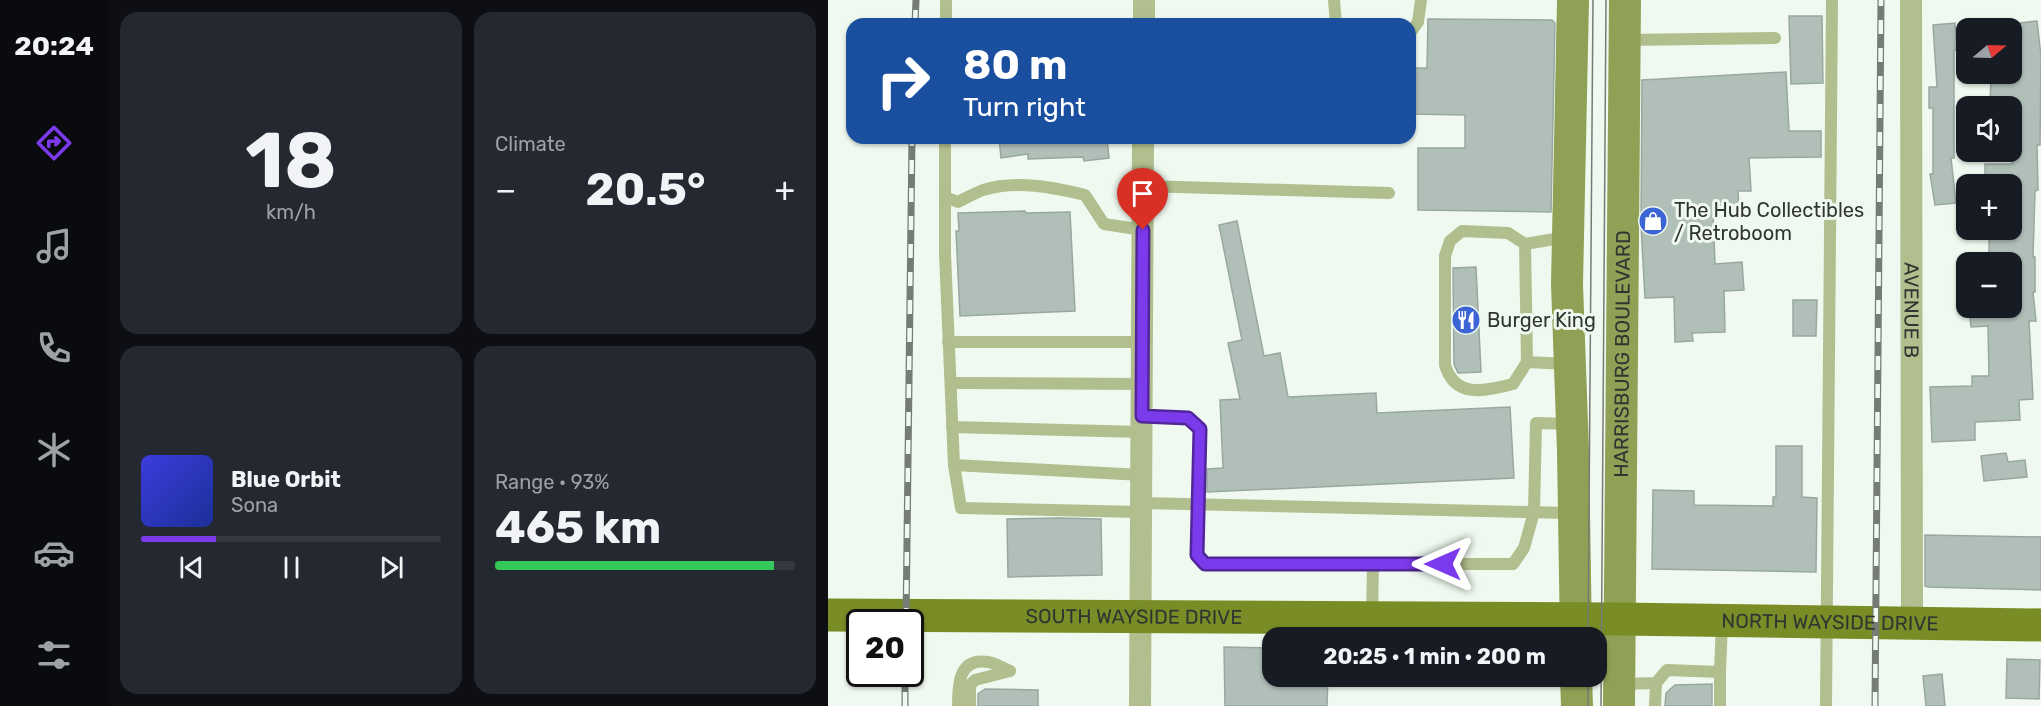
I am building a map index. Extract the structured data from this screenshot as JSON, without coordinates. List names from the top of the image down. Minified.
{"streets":{"main road":["HARRISBURG BOULEVARD","SOUTH WAYSIDE DRIVE","NORTH WAYSIDE DRIVE"],"street":["AVENUE B"]},"crossings":[["AVENUE B","NORTH WAYSIDE DRIVE"],["HARRISBURG BOULEVARD","SOUTH WAYSIDE DRIVE"],["HARRISBURG BOULEVARD","NORTH WAYSIDE DRIVE"],["SOUTH WAYSIDE DRIVE","NORTH WAYSIDE DRIVE"]],"places":{"shop":["The Hub Collectibles / Retroboom"],"restaurant":["Burger King"]},"north":"right","page":{"tabs":"20:24","tile":[["18","km/h"],"Climate",["Range · 93%","465 km"]],"map_buttons":["+","−"],"turn":["80 m","Turn right"],"heat":["−","20.5°","+"],"song":["Blue Orbit","Sona"],"limit":"20","trip":"20:25 · 1 min · 200 m"}}
